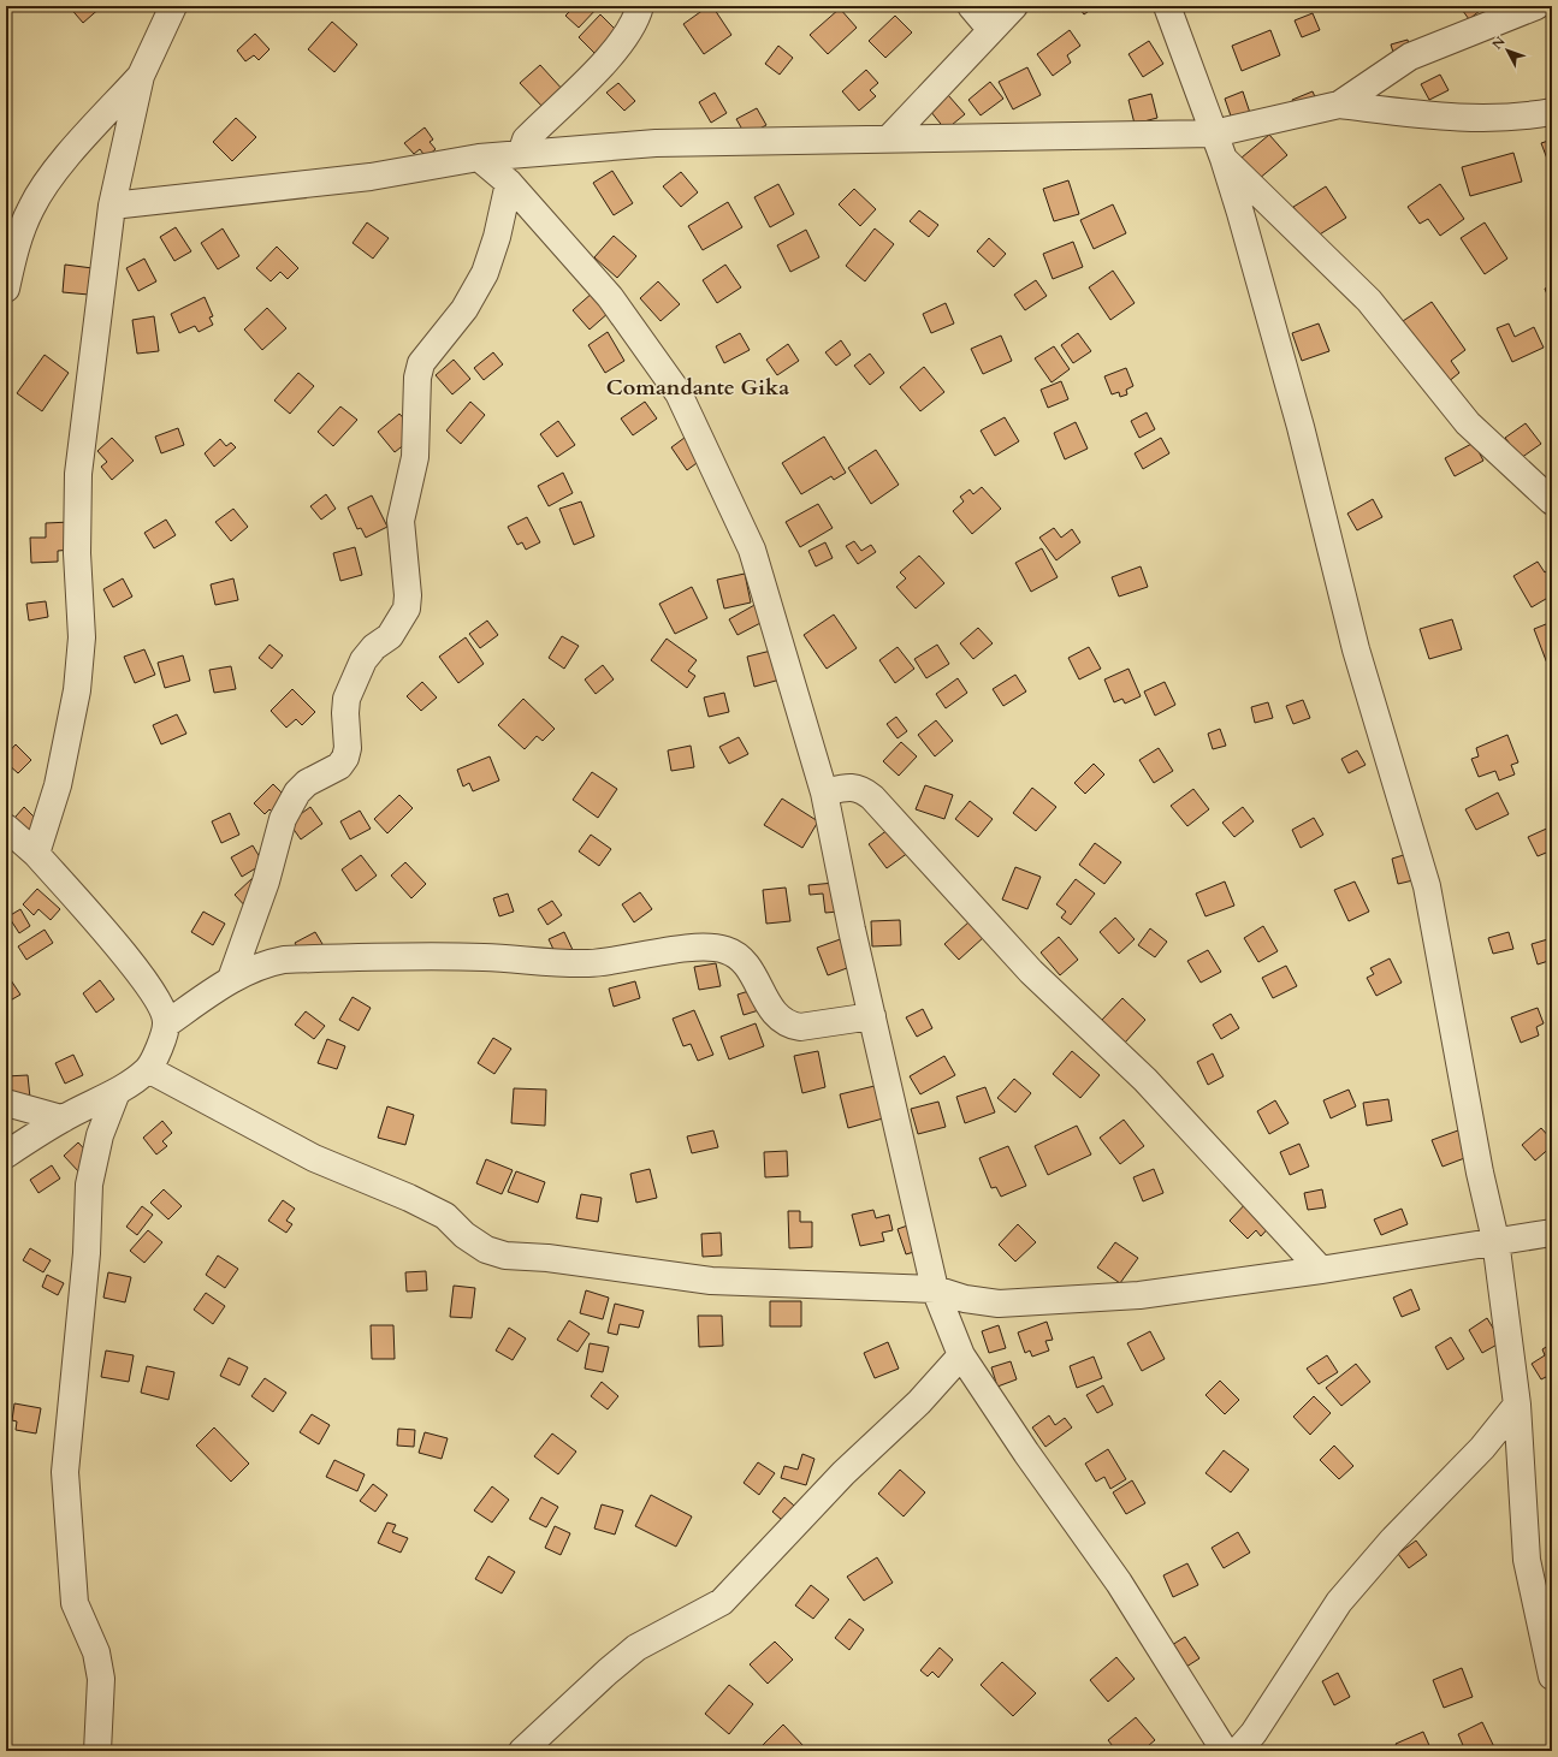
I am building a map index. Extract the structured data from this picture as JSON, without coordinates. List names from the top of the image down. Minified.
{"districts":["Comandante Gika"],"north":"top left"}
